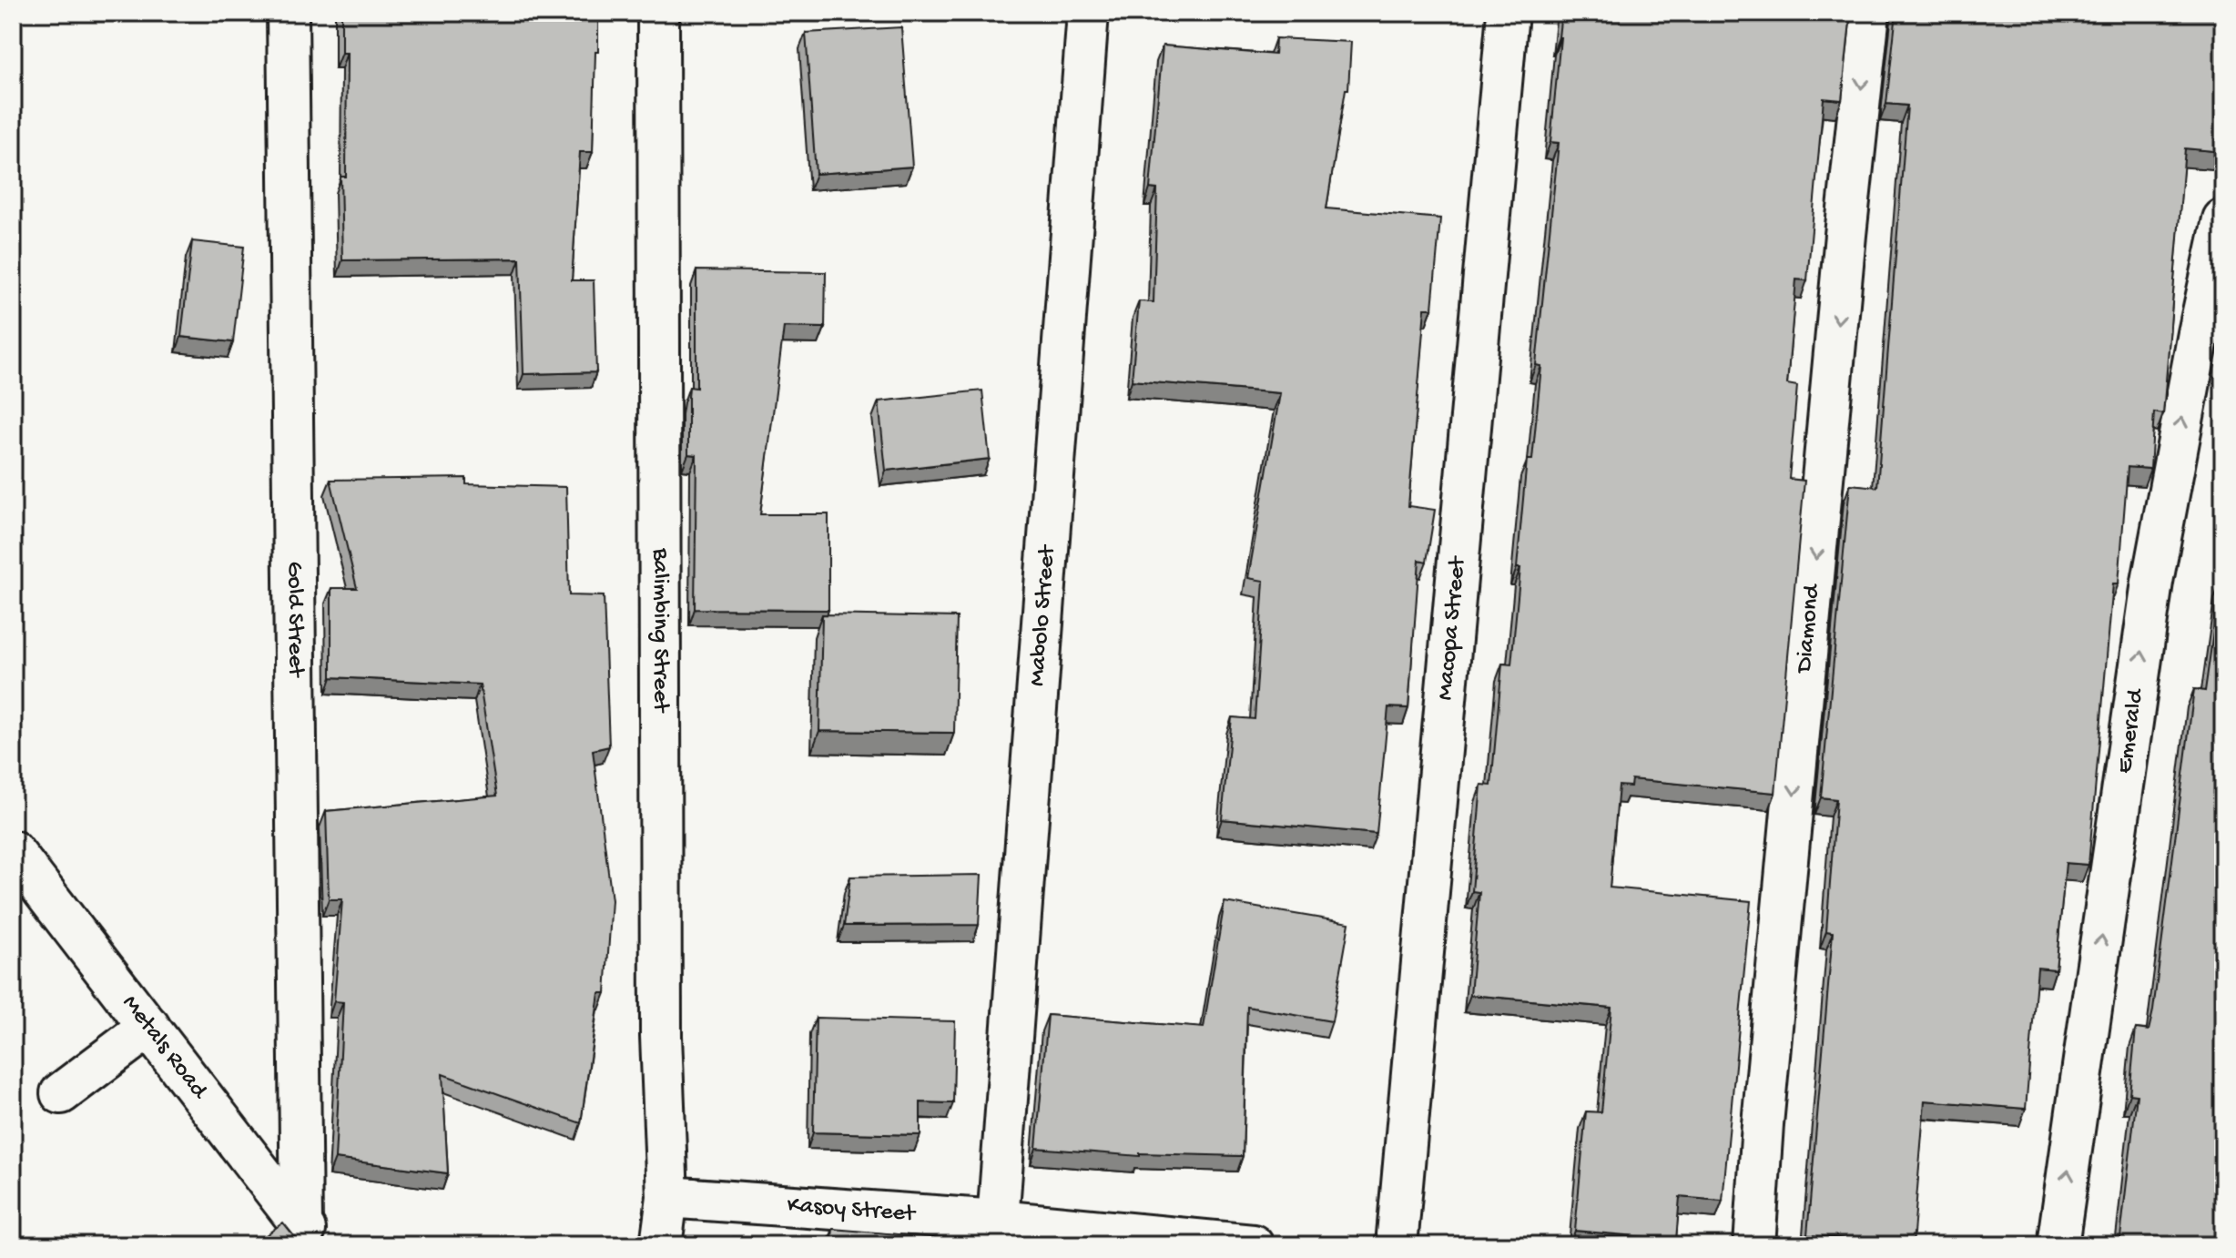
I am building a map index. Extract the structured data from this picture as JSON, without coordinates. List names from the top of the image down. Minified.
{"streets":{"street":["Mabolo Street","Gold Street","Balimbing Street","Macopa Street","Diamond","Emerald","Metals Road","Kasoy Street"]},"crossings":[["Mabolo Street","Kasoy Street"],["Gold Street","Metals Road"],["Balimbing Street","Kasoy Street"]],"one_way":["Diamond","Emerald"]}
